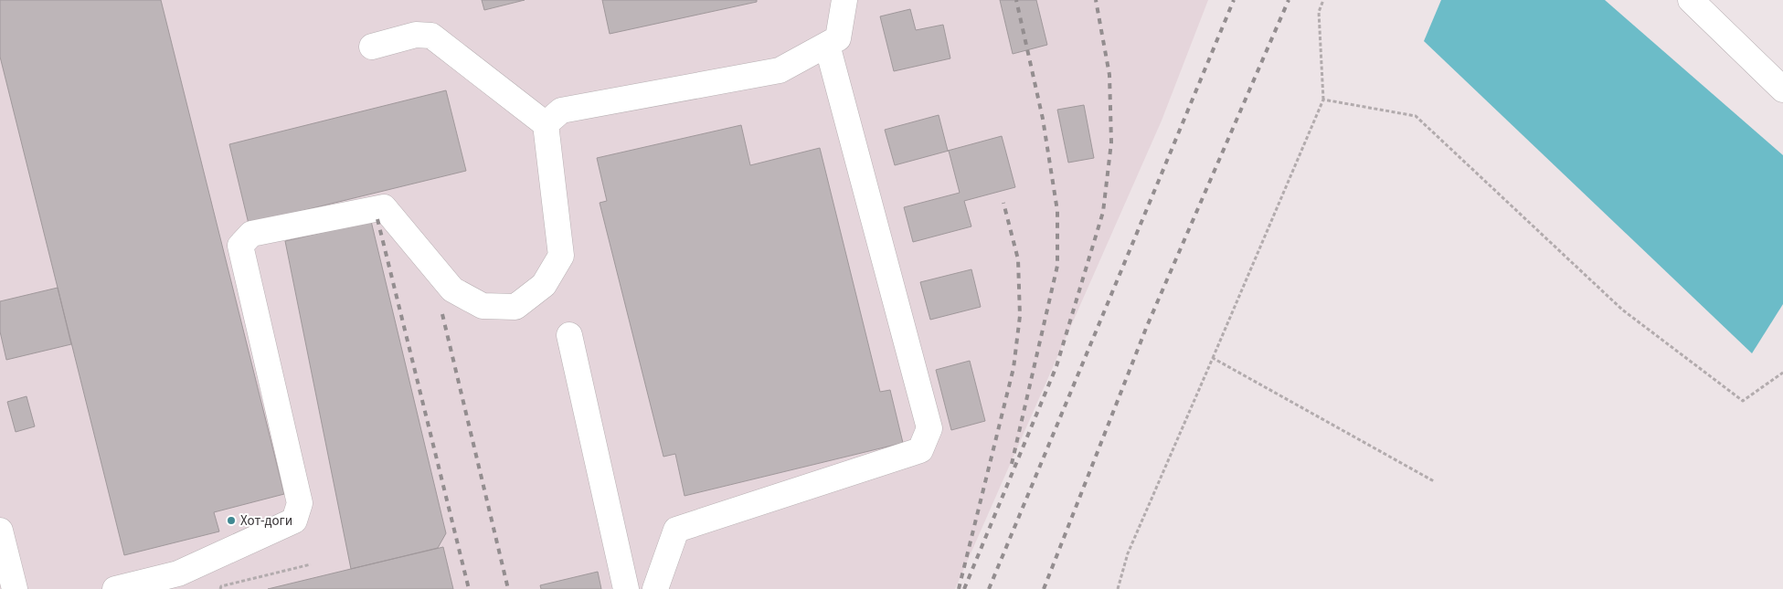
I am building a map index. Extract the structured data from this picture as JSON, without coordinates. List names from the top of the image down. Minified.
{"places":["Хот-доги"]}
